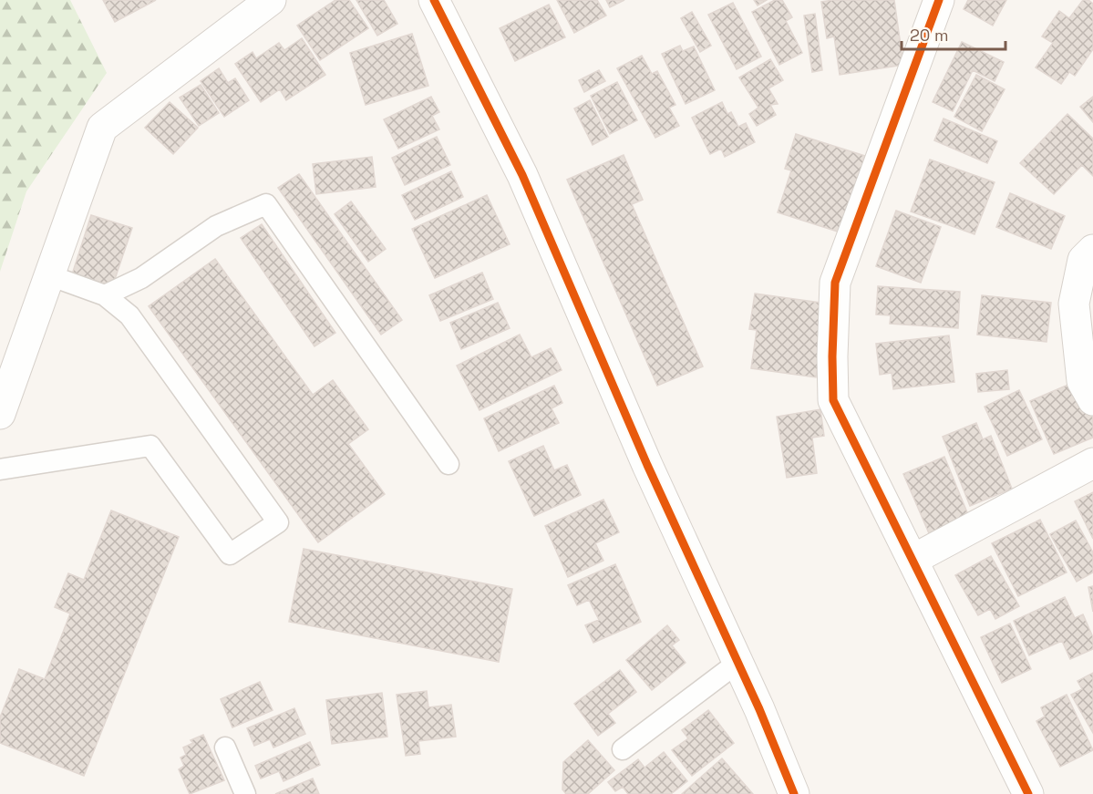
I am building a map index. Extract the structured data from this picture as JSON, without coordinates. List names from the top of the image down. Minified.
{"scale_bar":"20 m"}
